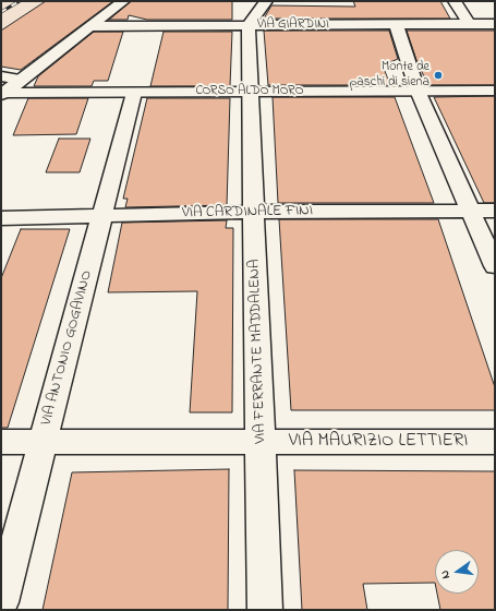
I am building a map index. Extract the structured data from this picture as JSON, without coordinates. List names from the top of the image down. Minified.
{"streets":{"street":["VIA GIARDINI","CORSO ALDO MORO","VIA CARDINALE FINI","VIA ANTONIO GOGAVINO","VIA FERRANTE MADDALENA","VIA MAURIZIO LETTIERI"]},"crossings":[["VIA GIARDINI","VIA FERRANTE MADDALENA"],["CORSO ALDO MORO","VIA ANTONIO GOGAVINO"],["CORSO ALDO MORO","VIA FERRANTE MADDALENA"],["VIA CARDINALE FINI","VIA ANTONIO GOGAVINO"],["VIA CARDINALE FINI","VIA FERRANTE MADDALENA"],["VIA ANTONIO GOGAVINO","VIA MAURIZIO LETTIERI"],["VIA FERRANTE MADDALENA","VIA MAURIZIO LETTIERI"]],"places":["Monte de paschi di siena"],"north":"left"}
